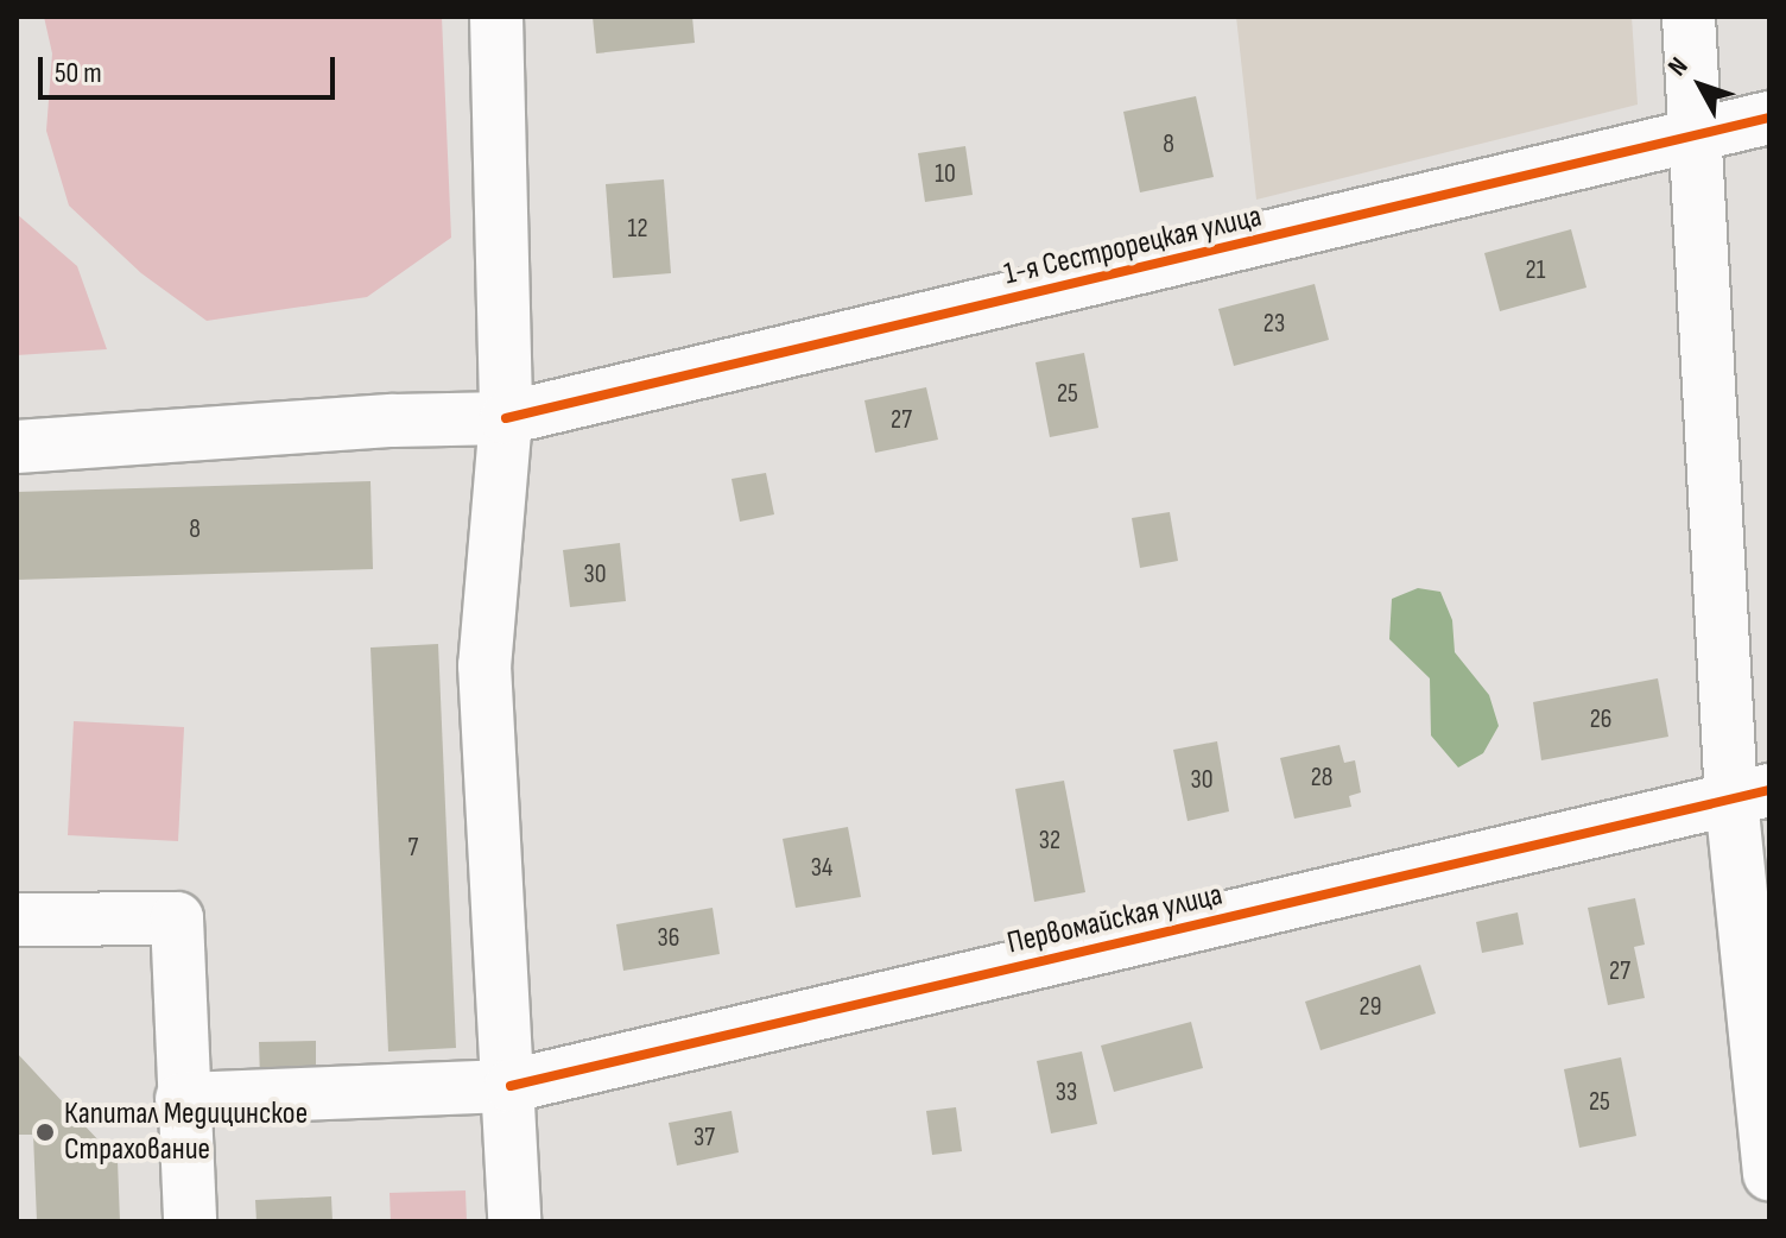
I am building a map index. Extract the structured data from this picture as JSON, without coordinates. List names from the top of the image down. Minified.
{"streets":{"street":["1-я Сестрорецкая улица","Первомайская улица"]},"places":["Капитал Медицинское Страхование"],"house_numbers":["8","10","12","21","23","25","27","8","30","26","28","30","32","7","34","36","27","29","33","25","37"],"scale_bar":"50 m","north":"top left"}
